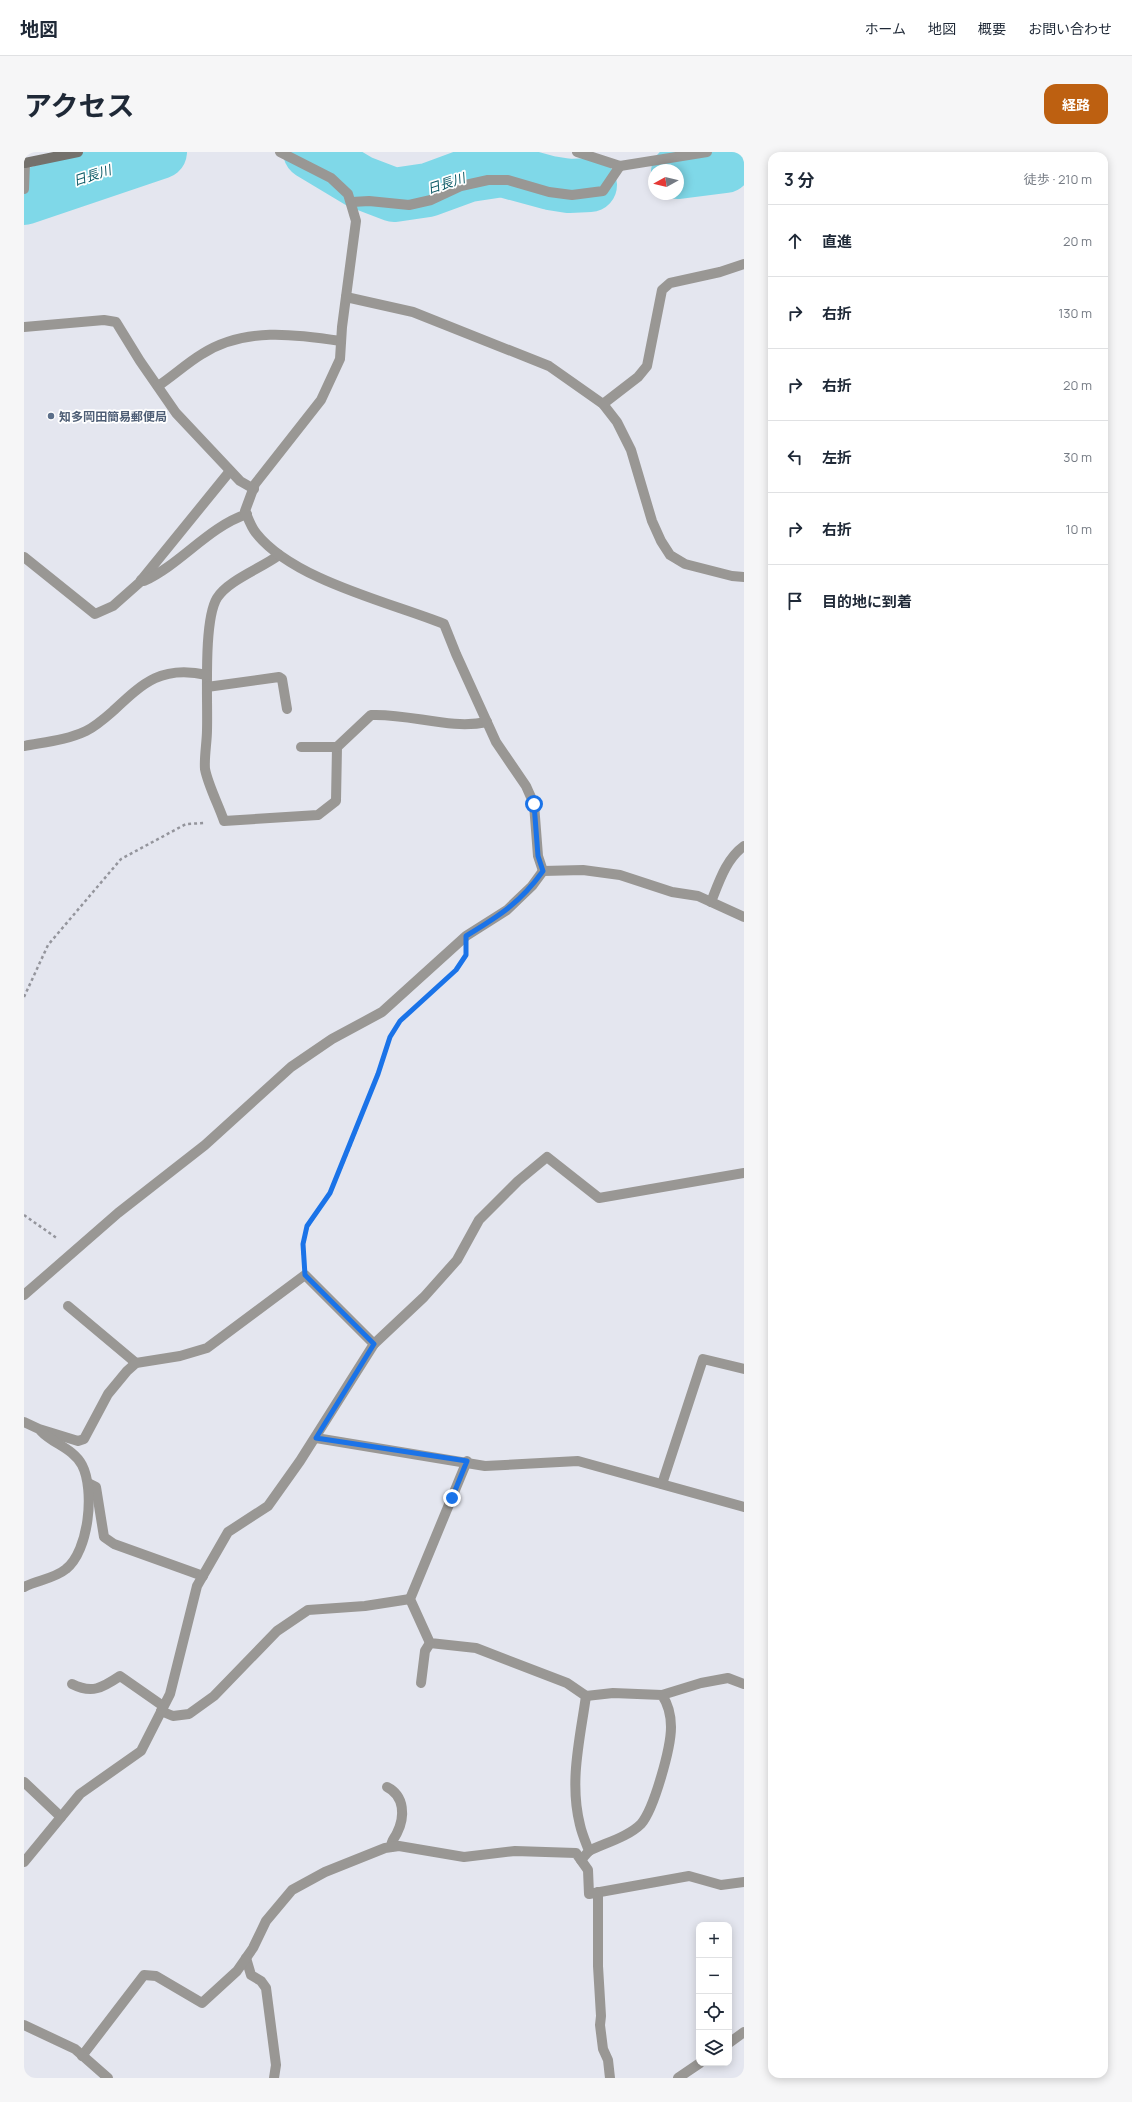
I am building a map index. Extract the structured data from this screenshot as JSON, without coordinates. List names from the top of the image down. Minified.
{"water":["日長川"],"places":["知多岡田簡易郵便局"],"north":"left","page":{"header":"地図","nav":["ホーム","地図","概要","お問い合わせ"],"title":"アクセス","buttons":"経路","heading":["3 分","徒歩 · 210 m"],"list":[["直進","20 m"],["右折","130 m"],["右折","20 m"],["左折","30 m"],["右折","10 m"],"目的地に到着"],"map_buttons":["+","−"]}}
